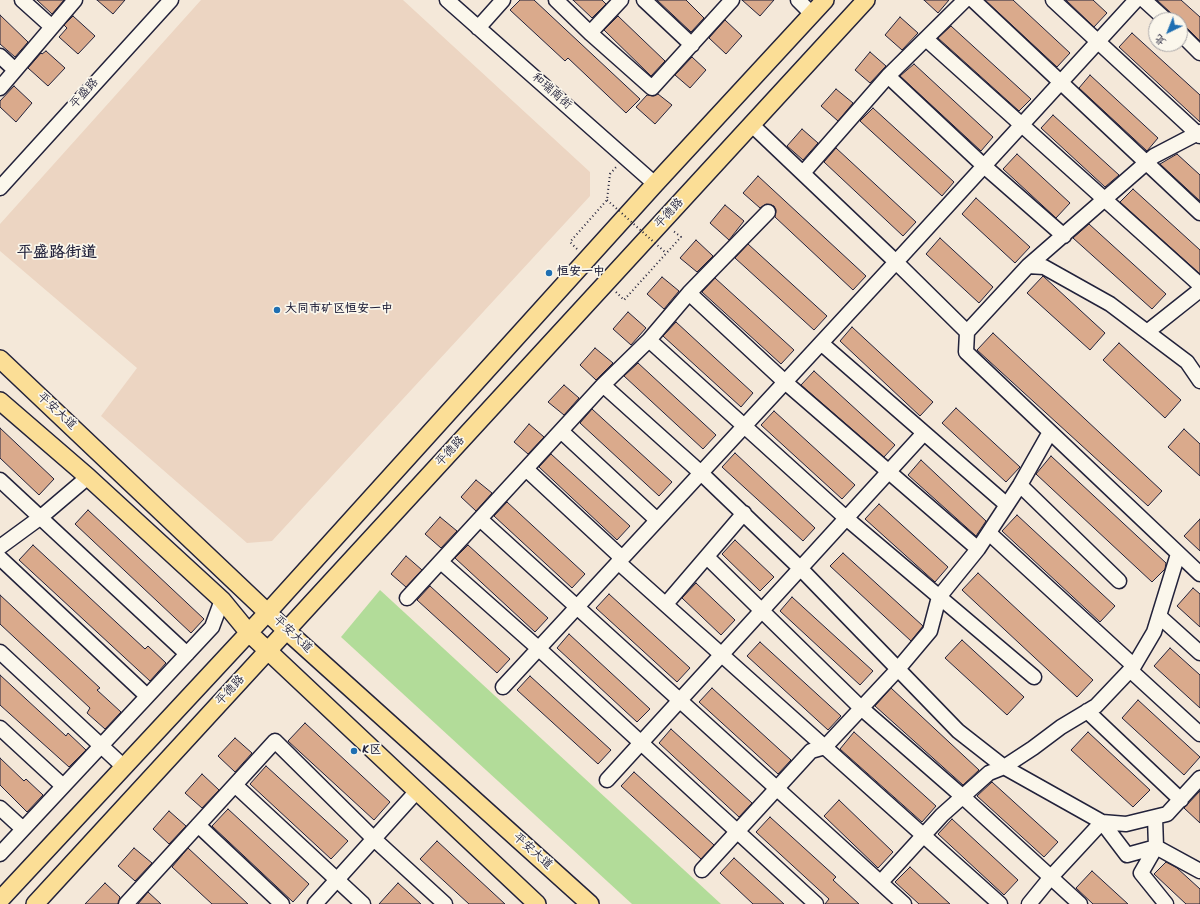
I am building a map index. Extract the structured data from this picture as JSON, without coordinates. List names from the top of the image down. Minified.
{"streets":{"main road":["平德路","平安大道"],"street":["和瑞南街","平盛路"]},"crossings":[["平德路","平安大道"]],"districts":["平盛路街道"],"places":["恒安一中","大同市矿区恒安一中","K区"],"north":"bottom left"}
